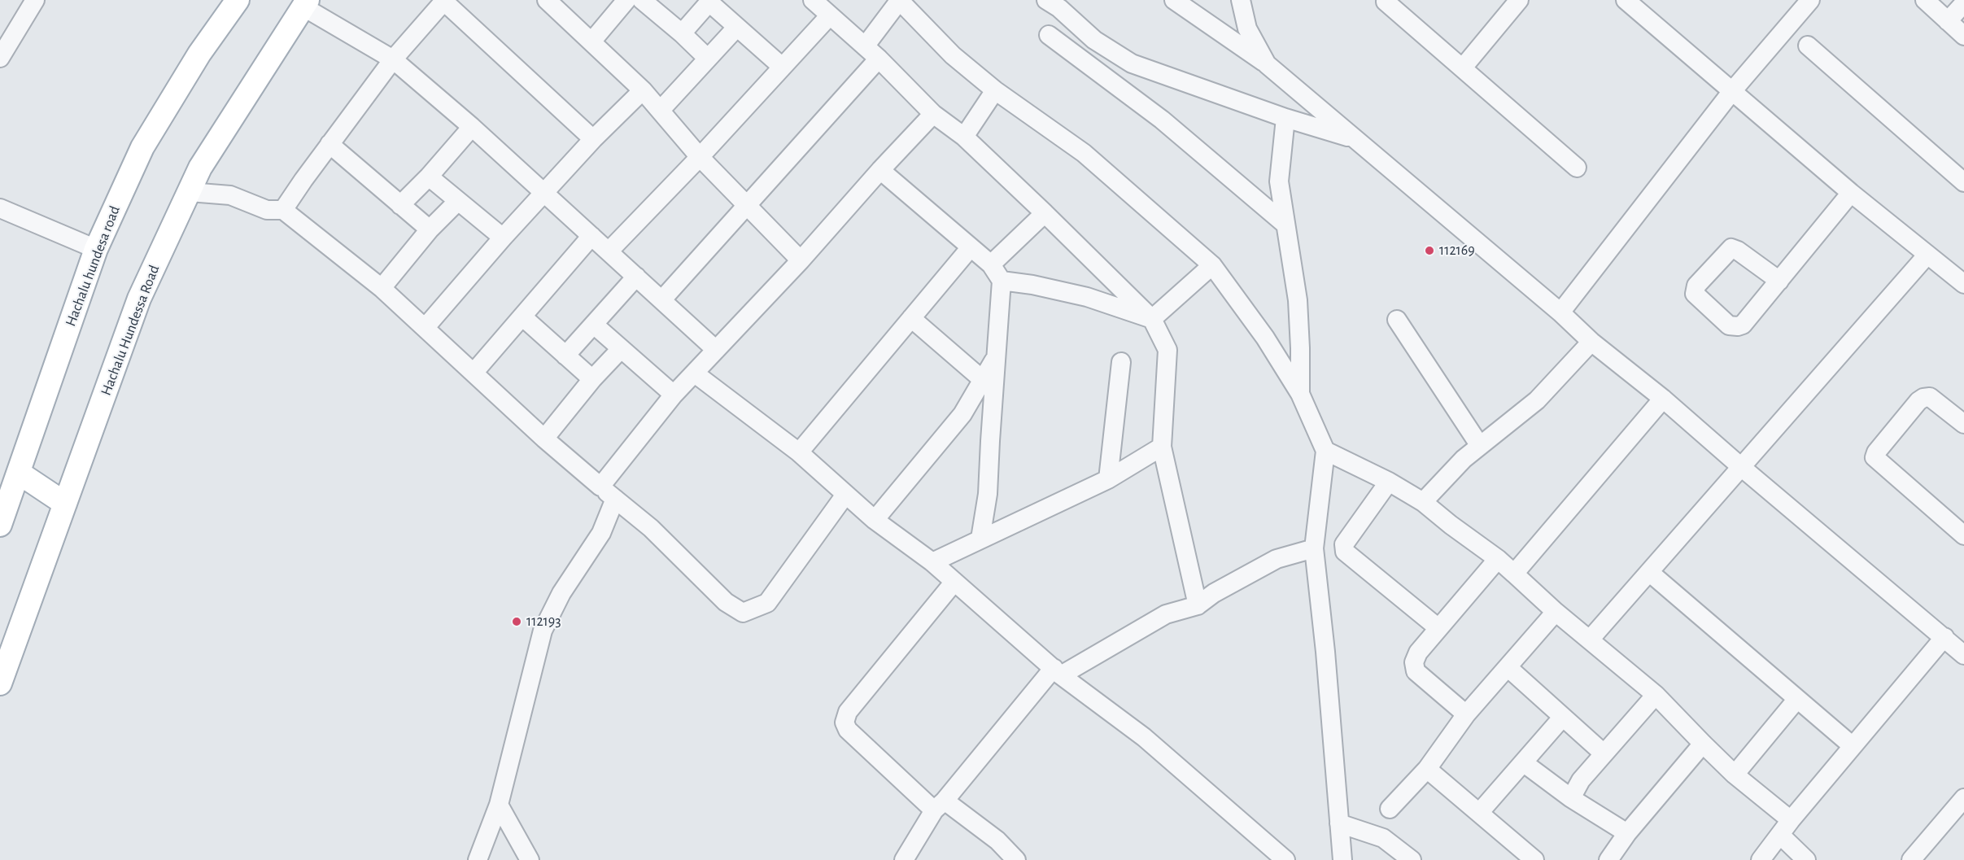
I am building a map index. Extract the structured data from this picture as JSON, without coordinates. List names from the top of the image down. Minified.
{"streets":{"main road":["Hachalu hundesa road","Hachalu Hundessa Road"]},"places":["112169","112193"]}
